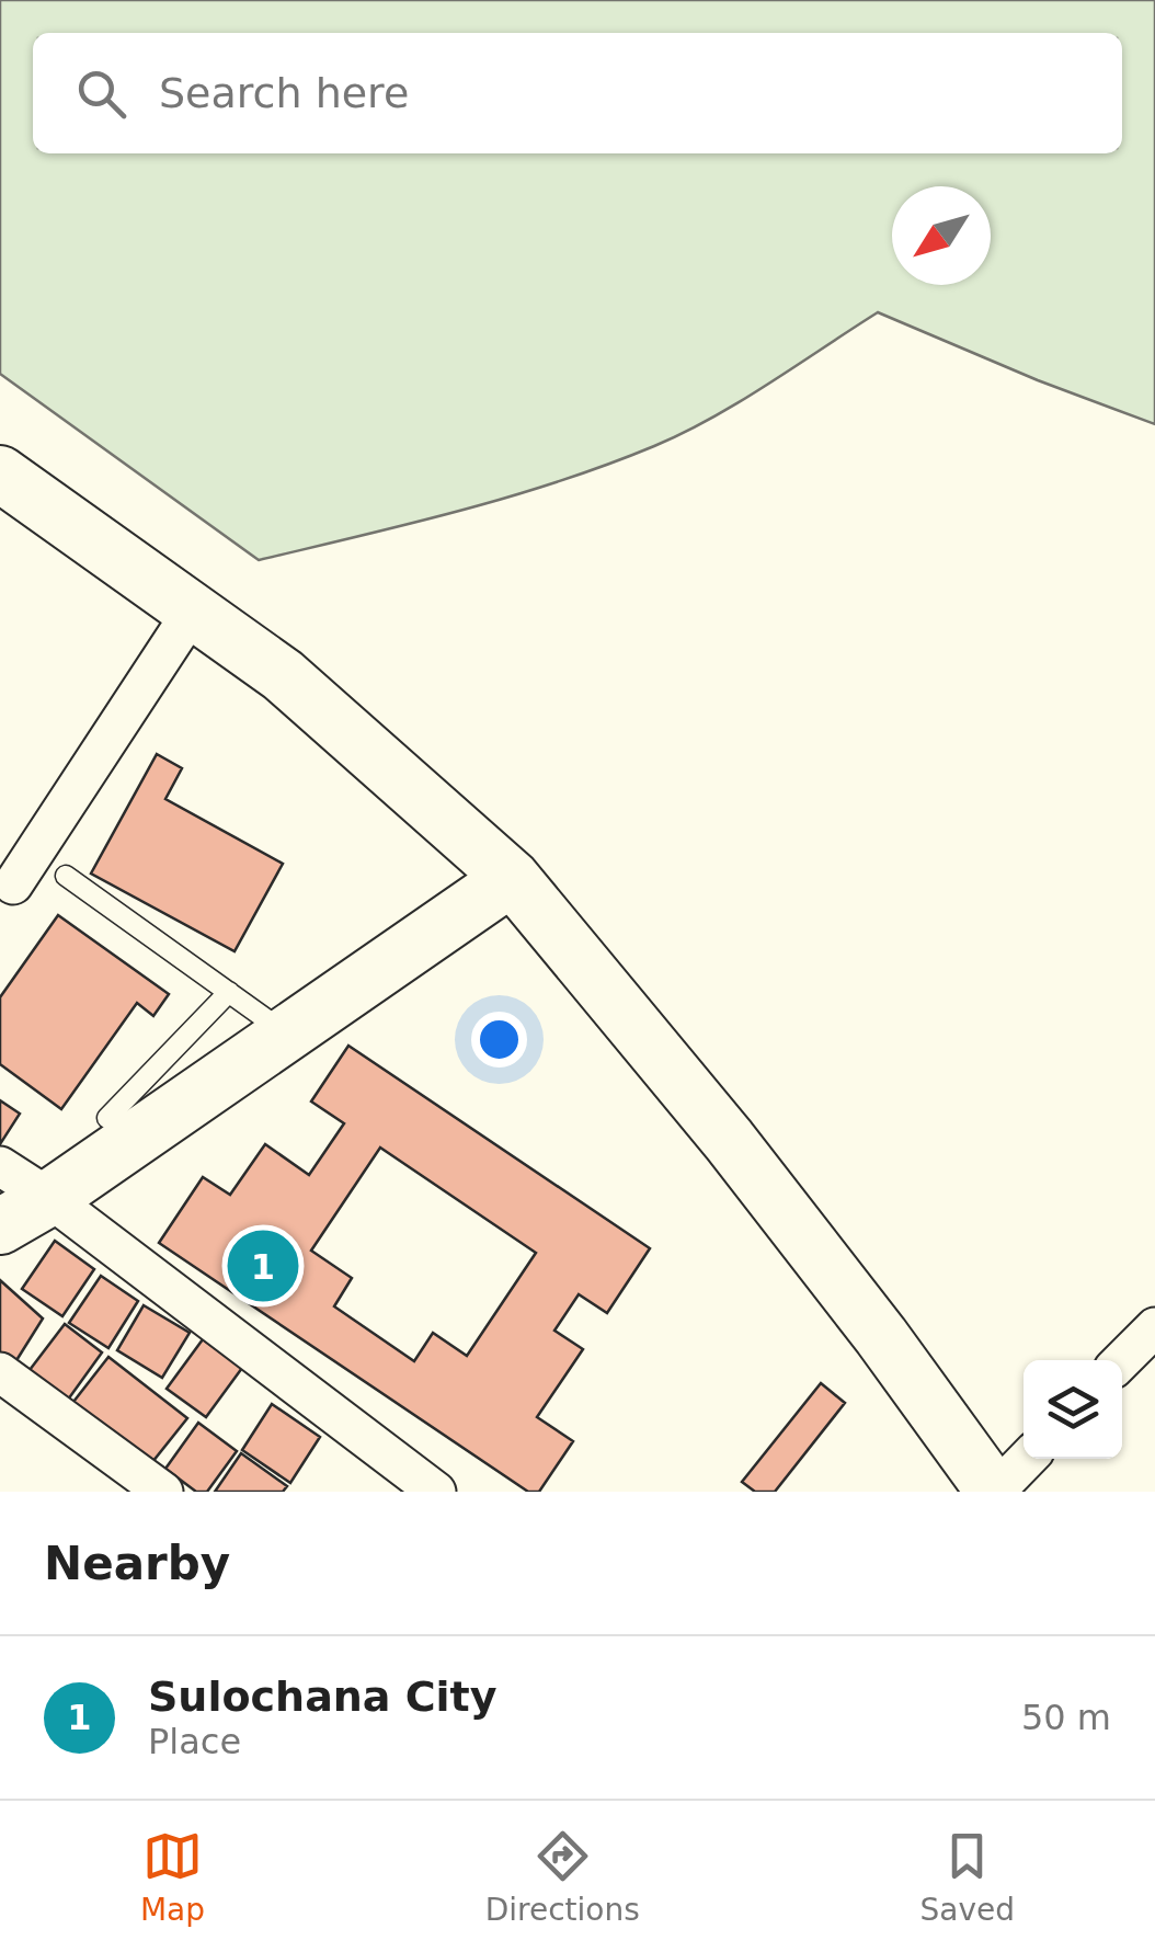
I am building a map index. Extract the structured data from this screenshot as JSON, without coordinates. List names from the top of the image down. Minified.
{"north":"bottom left","page":{"search":"Search here","pins":"1","heading":"Nearby","list":[{"mark":"1","name":"Sulochana City","note":"Place","value":"50 m"}],"nav":["Map","Directions","Saved"]}}
